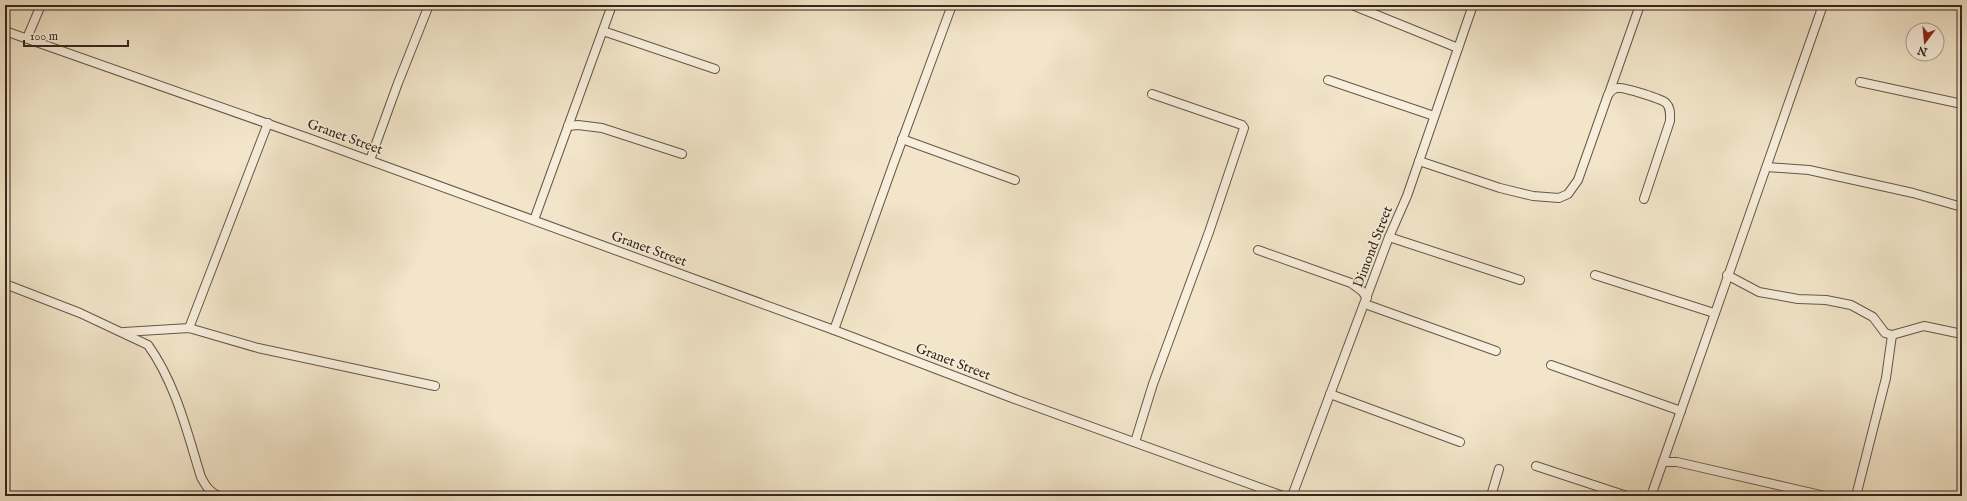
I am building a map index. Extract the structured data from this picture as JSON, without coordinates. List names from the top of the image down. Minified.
{"streets":{"street":["Granet Street","Dimond Street"]},"scale_bar":"100 m","north":"bottom"}
